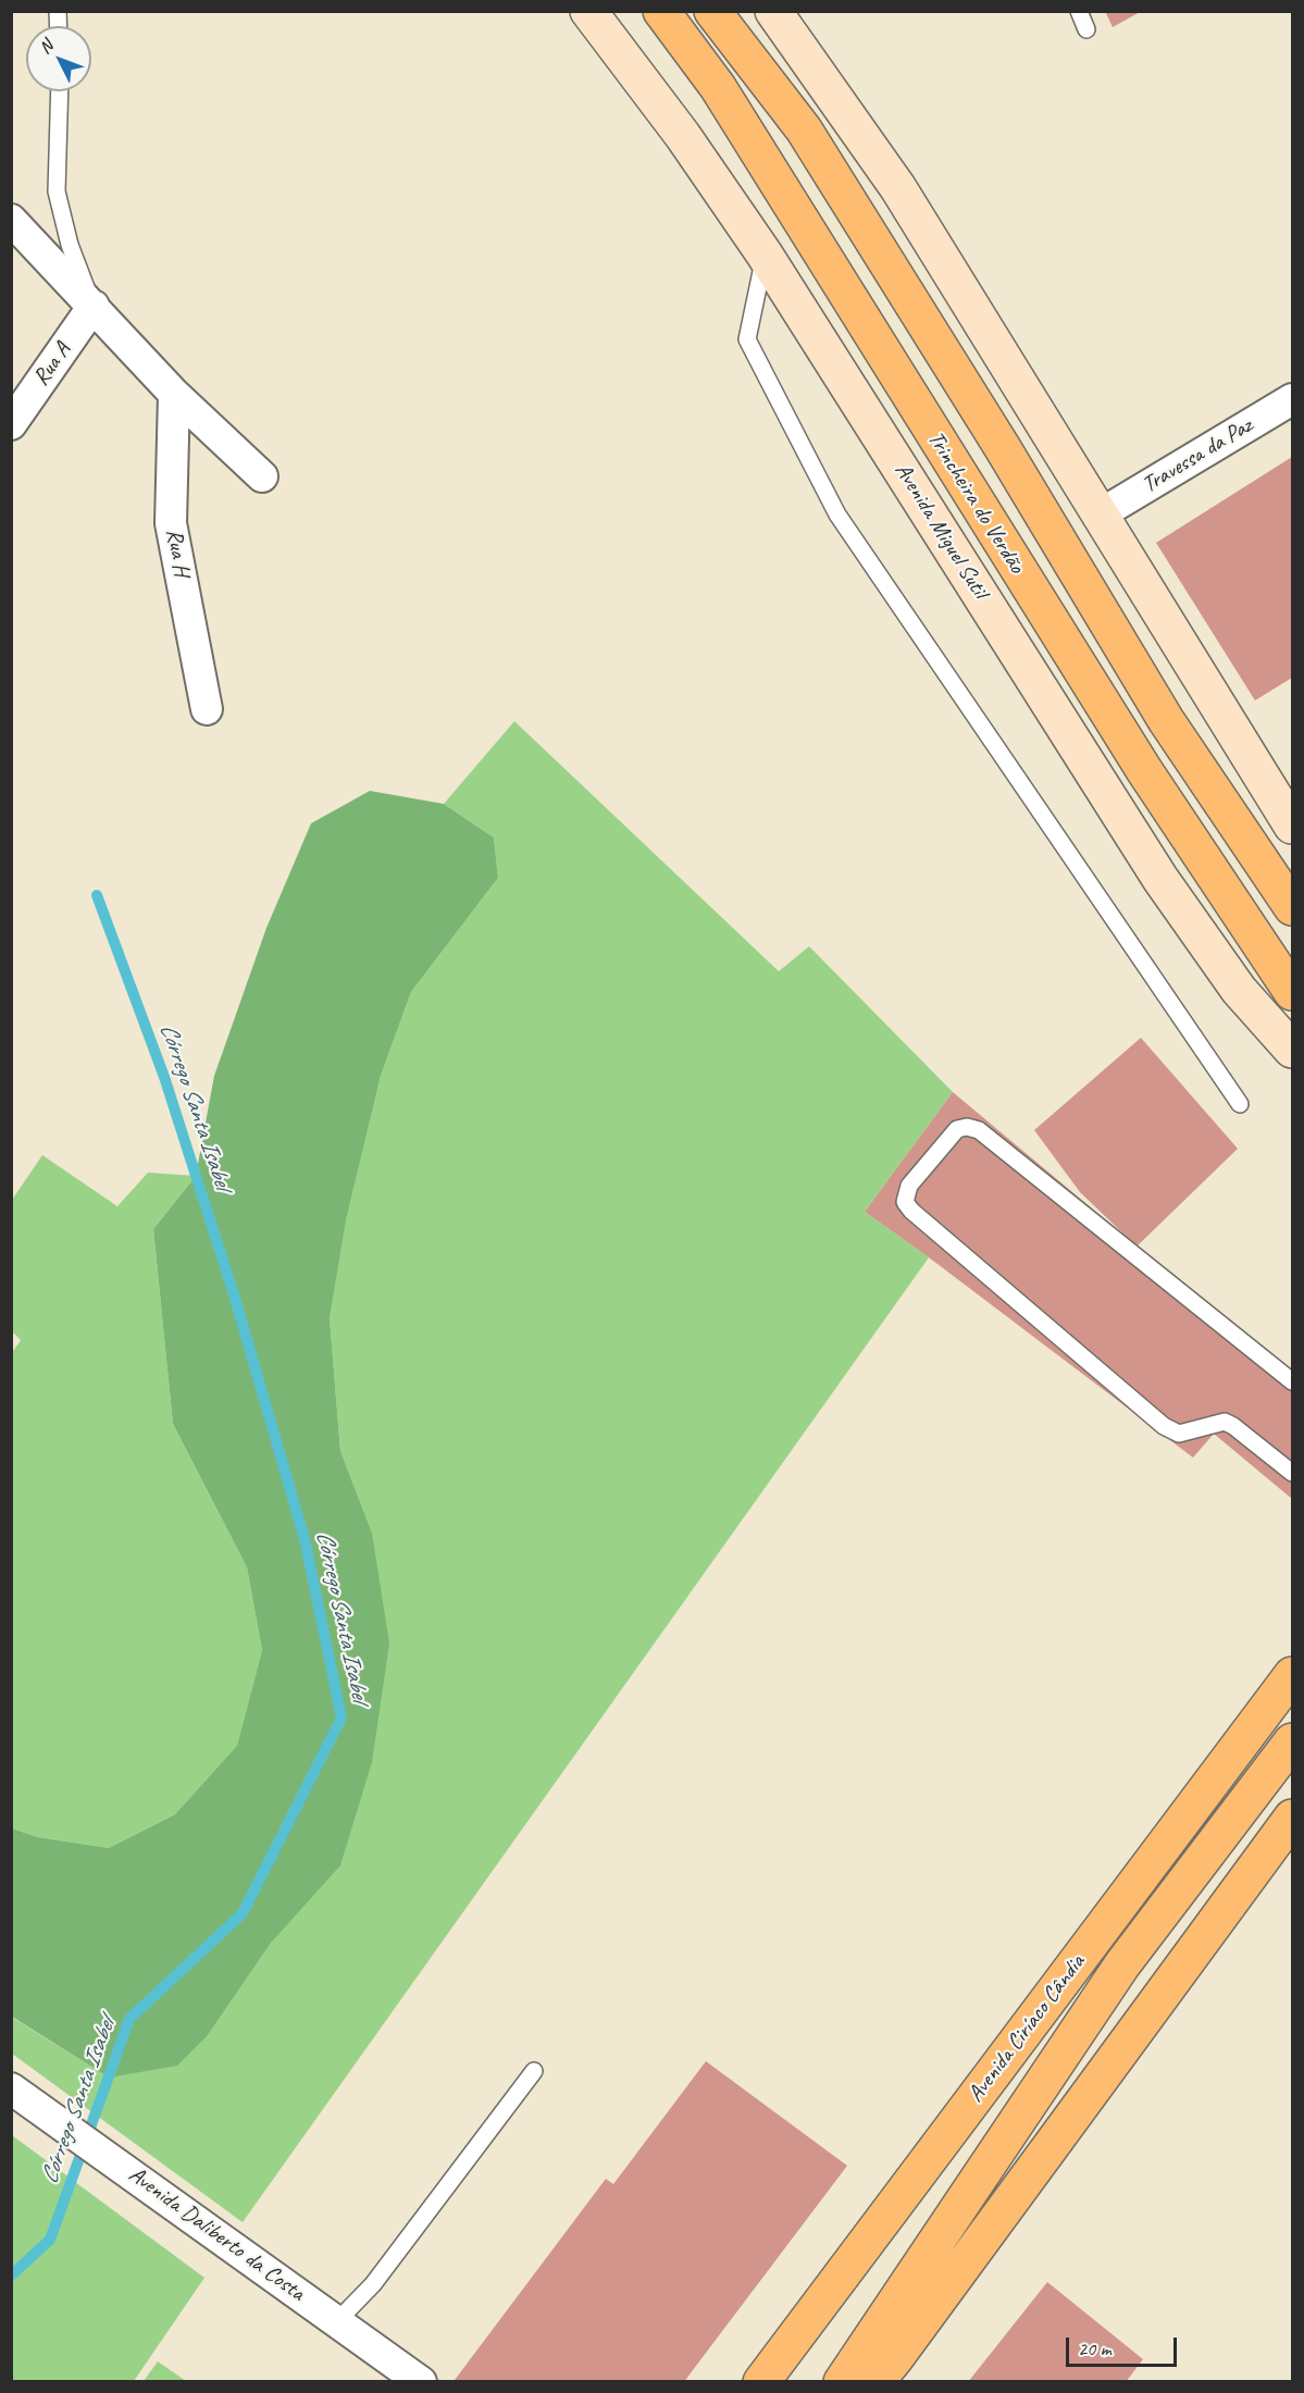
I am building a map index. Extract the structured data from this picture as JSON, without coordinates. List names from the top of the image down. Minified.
{"streets":{"highway":["Trincheira do Verdão","Avenida Ciríaco Cândia"],"street":["Rua A","Travessa da Paz","Avenida Miguel Sutil","Rua H","Avenida Daliberto da Costa"]},"water":["Córrego Santa Isabel"],"scale_bar":"20 m","north":"top left"}
